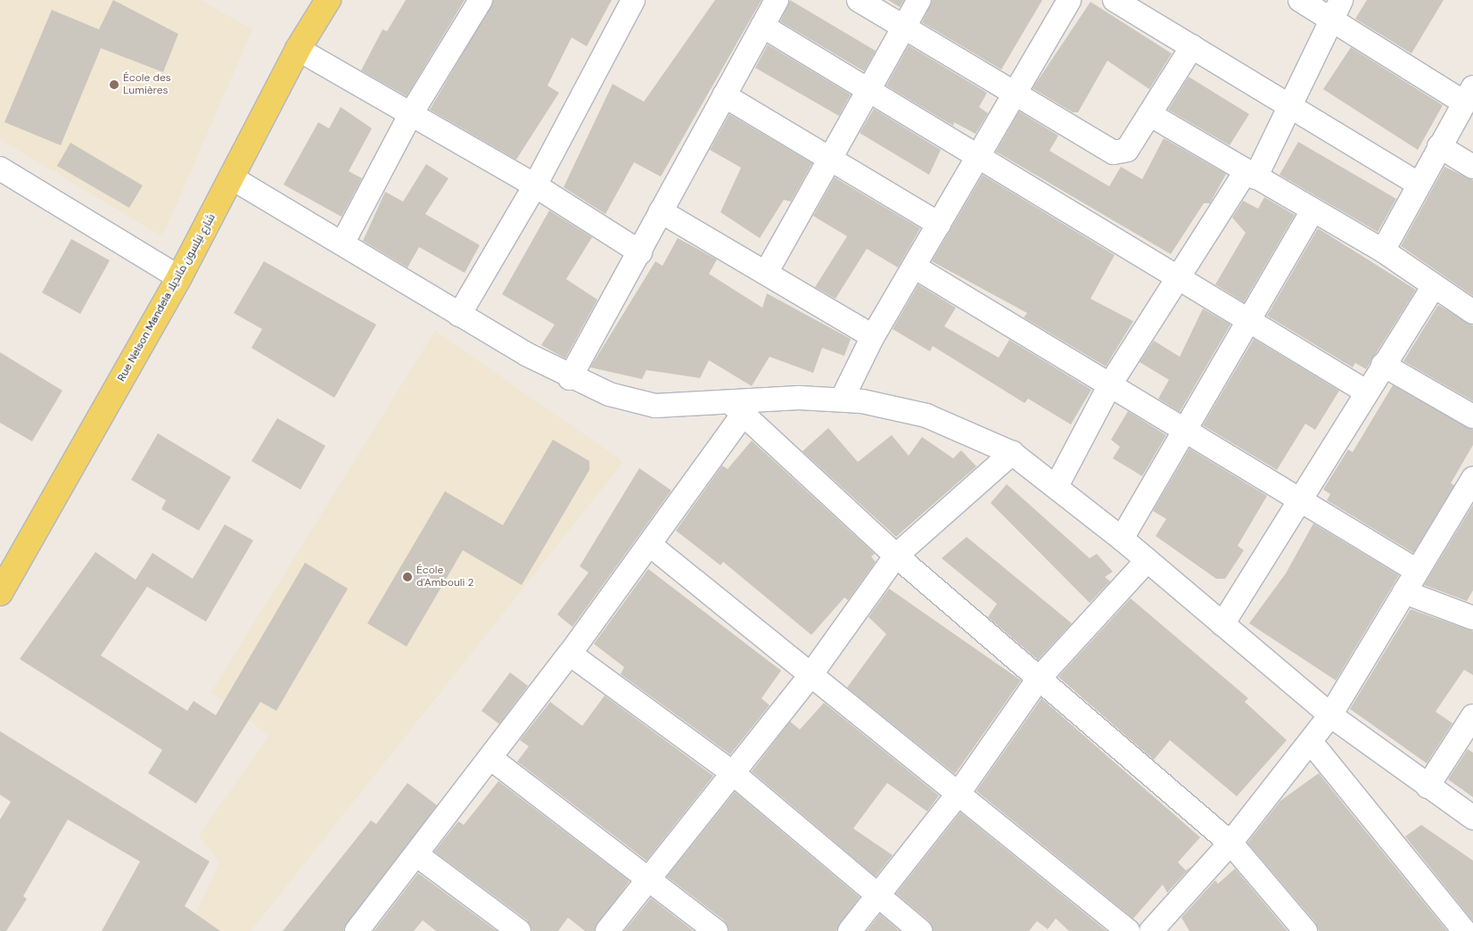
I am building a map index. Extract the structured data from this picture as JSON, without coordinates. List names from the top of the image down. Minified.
{"streets":{"main road":["Rue Nelson Mandela شارع نيلسون مانديلا"]},"places":["École des Lumières","École d'Ambouli 2"]}
